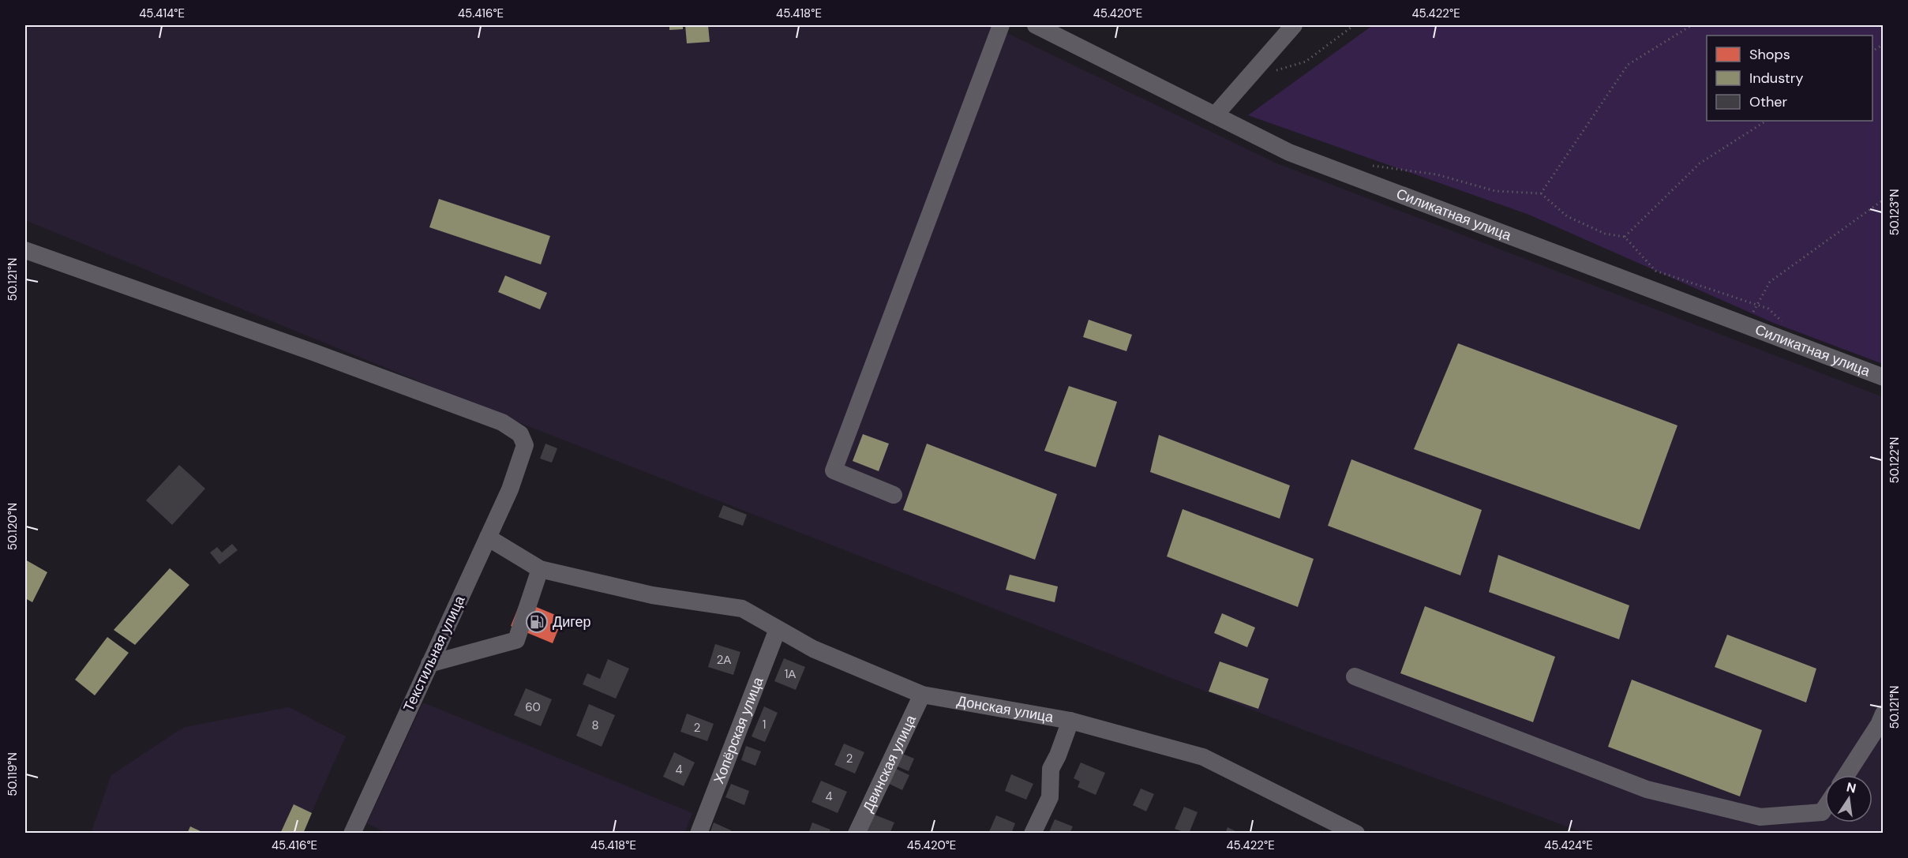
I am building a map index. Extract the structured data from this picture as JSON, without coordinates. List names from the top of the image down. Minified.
{"streets":{"street":["Силикатная улица","Текстильная улица","Донская улица","Хопёрская улица","Двинская улица"]},"crossings":[["Текстильная улица","Донская улица"],["Донская улица","Хопёрская улица"],["Донская улица","Двинская улица"]],"places":{"fuel station":["Дигер"]},"house_numbers":["2А","1А","60","1","8","2","2","4","4"],"legend":["Shops","Industry","Other"],"north":"top","coordinates":["45.414°E","45.416°E","45.418°E","45.420°E","45.422°E","50.123°N","50.121°N","50.122°N","50.120°N","50.119°N","45.424°E"]}
